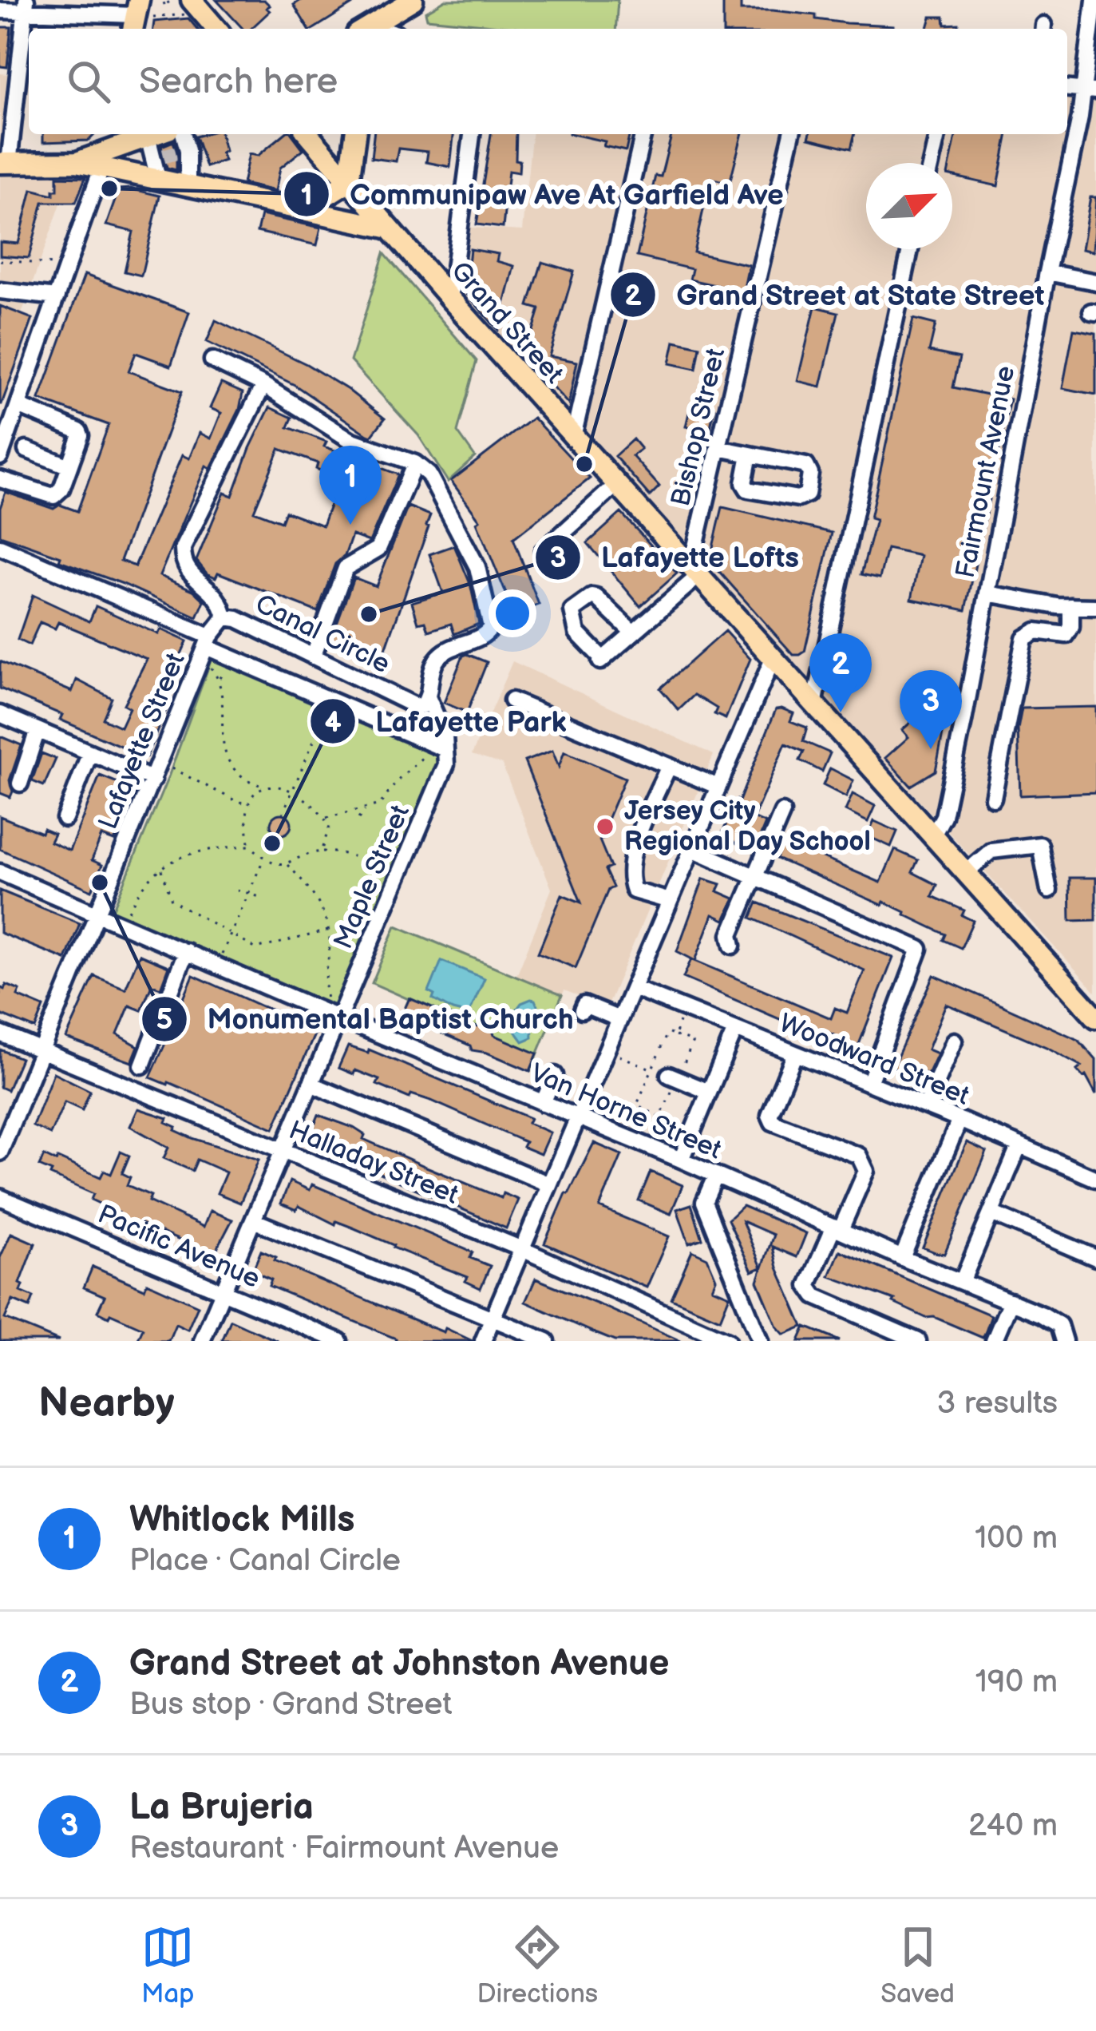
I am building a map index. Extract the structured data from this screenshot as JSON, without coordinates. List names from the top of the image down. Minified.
{"streets":{"main road":["Grand Street"],"street":["Bishop Street","Fairmount Avenue","Canal Circle","Lafayette Street","Maple Street","Woodward Street","Van Horne Street","Halladay Street","Pacific Avenue"]},"crossings":[["Grand Street","Bishop Street"],["Grand Street","Fairmount Avenue"],["Canal Circle","Lafayette Street"],["Lafayette Street","Van Horne Street"],["Lafayette Street","Halladay Street"],["Maple Street","Van Horne Street"],["Maple Street","Halladay Street"],["Maple Street","Pacific Avenue"]],"places":["Communipaw Ave At Garfield Ave","Grand Street at State Street","Lafayette Lofts","Jersey City Regional Day School","Lafayette Park","Monumental Baptist Church"],"north":"top right","page":{"search":"Search here","pins":["1","2","3"],"heading":["Nearby","3 results"],"list":[{"mark":"1","name":"Whitlock Mills","note":"Place · Canal Circle","value":"100 m"},{"mark":"2","name":"Grand Street at Johnston Avenue","note":"Bus stop · Grand Street","value":"190 m"},{"mark":"3","name":"La Brujeria","note":"Restaurant · Fairmount Avenue","value":"240 m"}],"nav":["Map","Directions","Saved"]}}
